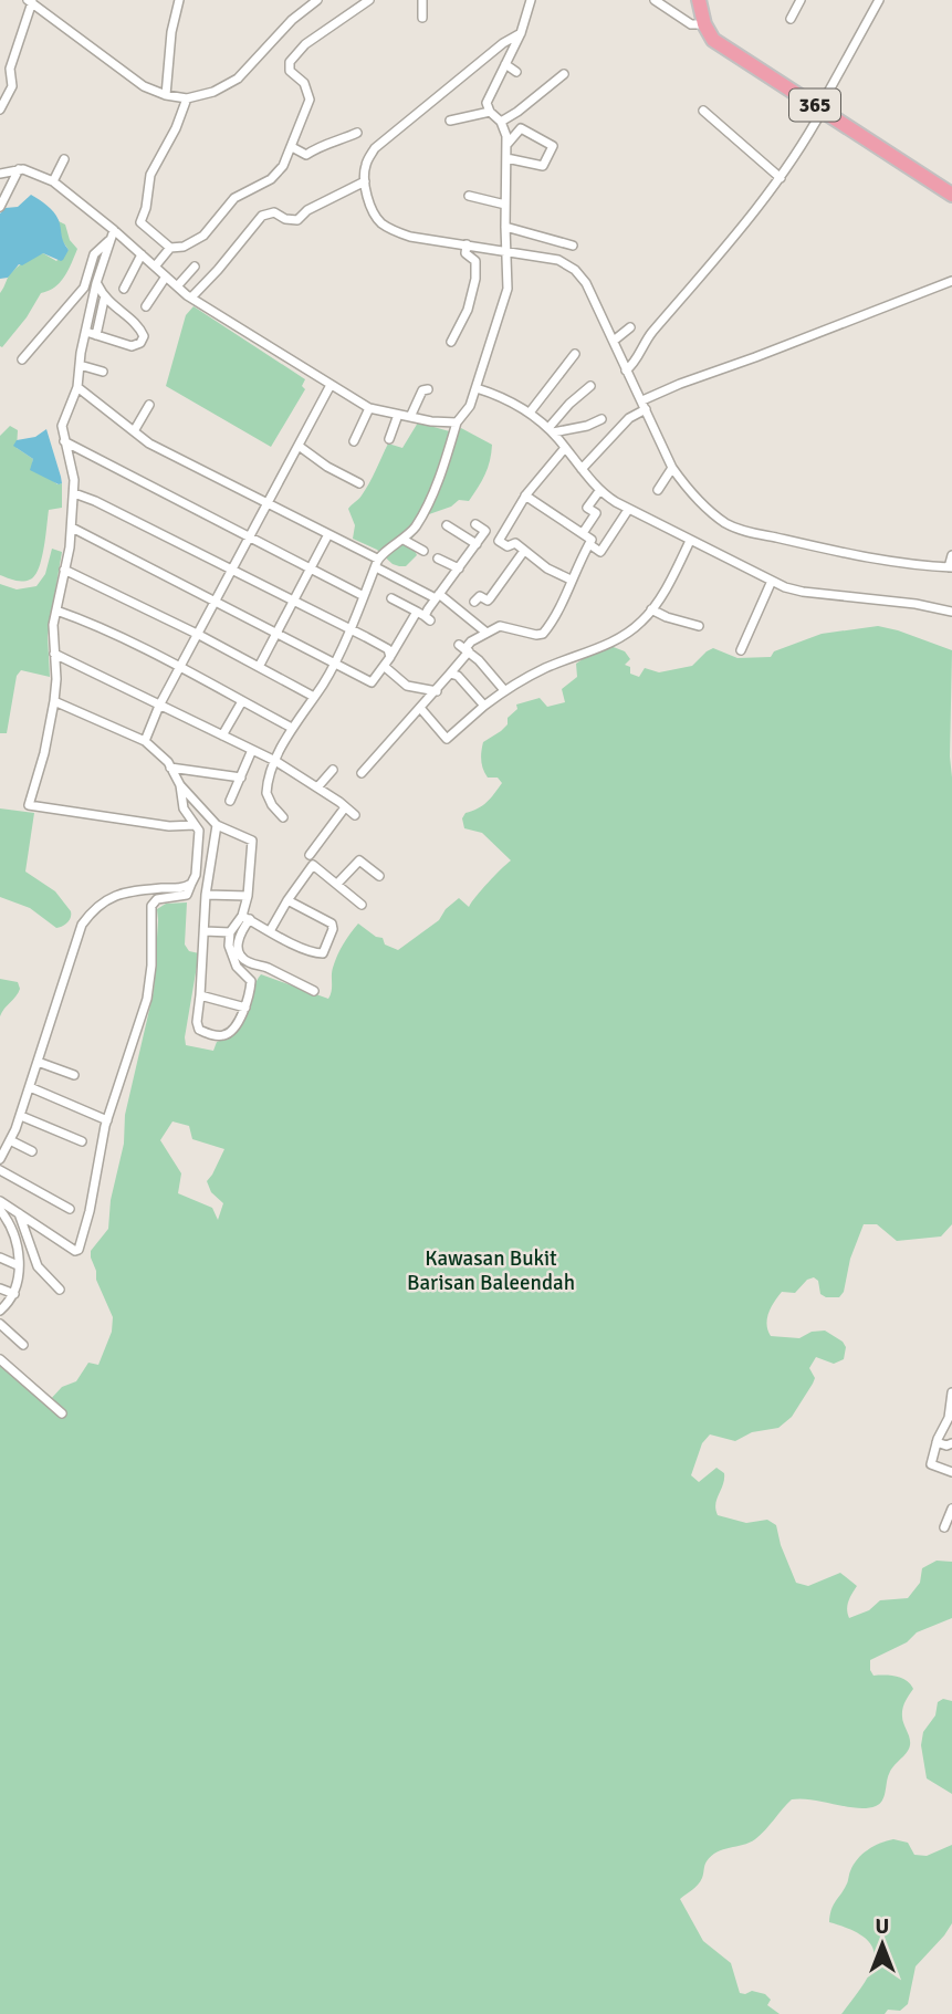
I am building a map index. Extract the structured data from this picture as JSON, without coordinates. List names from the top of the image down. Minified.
{"streets":{"main road":["365"]},"parks":["Kawasan Bukit Barisan Baleendah"],"north":"top"}
